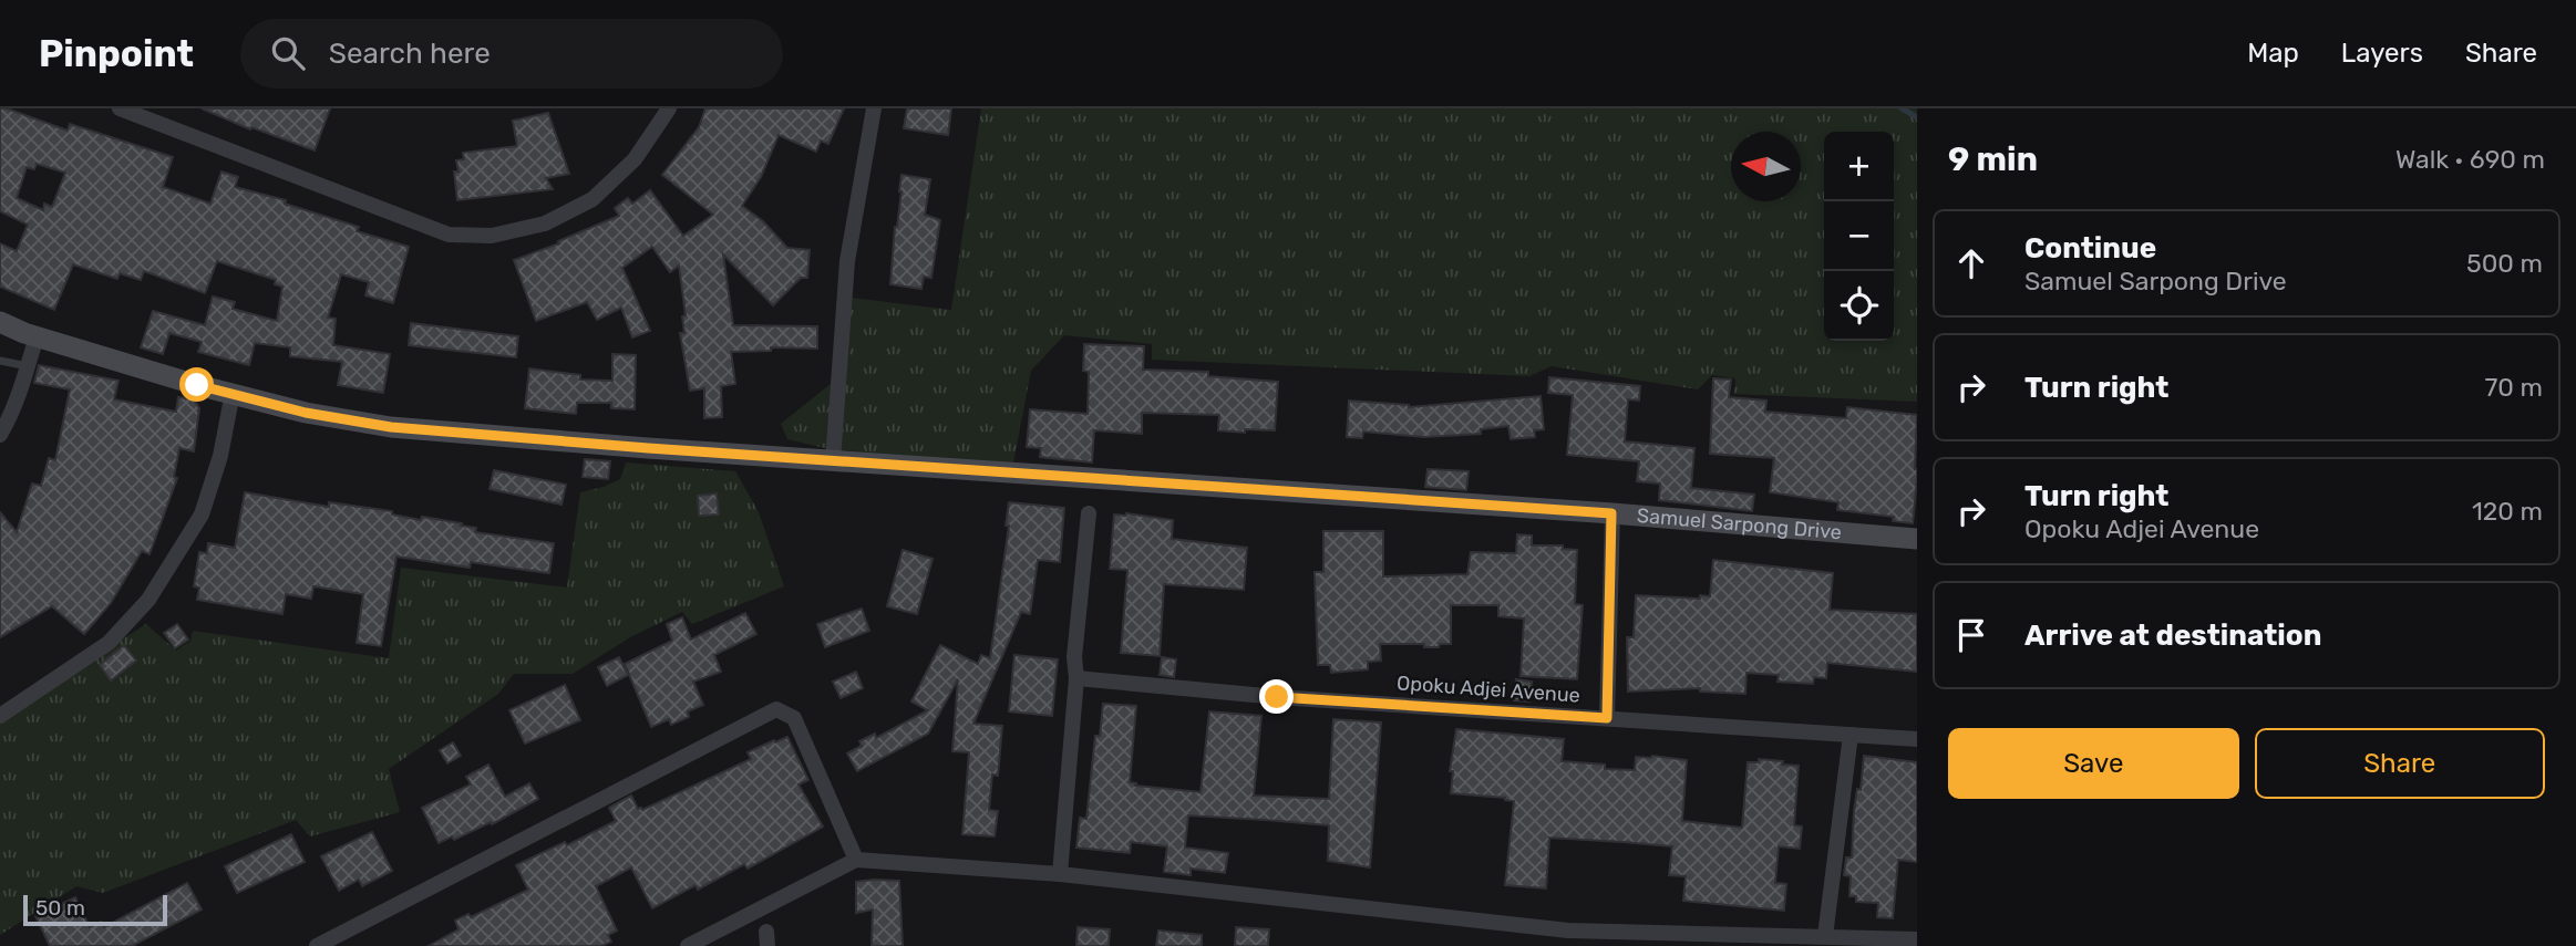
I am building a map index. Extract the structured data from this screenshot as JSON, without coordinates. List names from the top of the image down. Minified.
{"streets":{"street":["Samuel Sarpong Drive","Opoku Adjei Avenue"]},"scale_bar":"50 m","north":"left","page":{"header":"Pinpoint","search":"Search here","nav":["Map","Layers","Share"],"heading":["9 min","Walk · 690 m"],"map_buttons":["+","−"],"list":[["Continue","Samuel Sarpong Drive","500 m"],["Turn right","70 m"],["Turn right","Opoku Adjei Avenue","120 m"],"Arrive at destination"],"buttons":["Save","Share"],"scale":"50 m"}}
